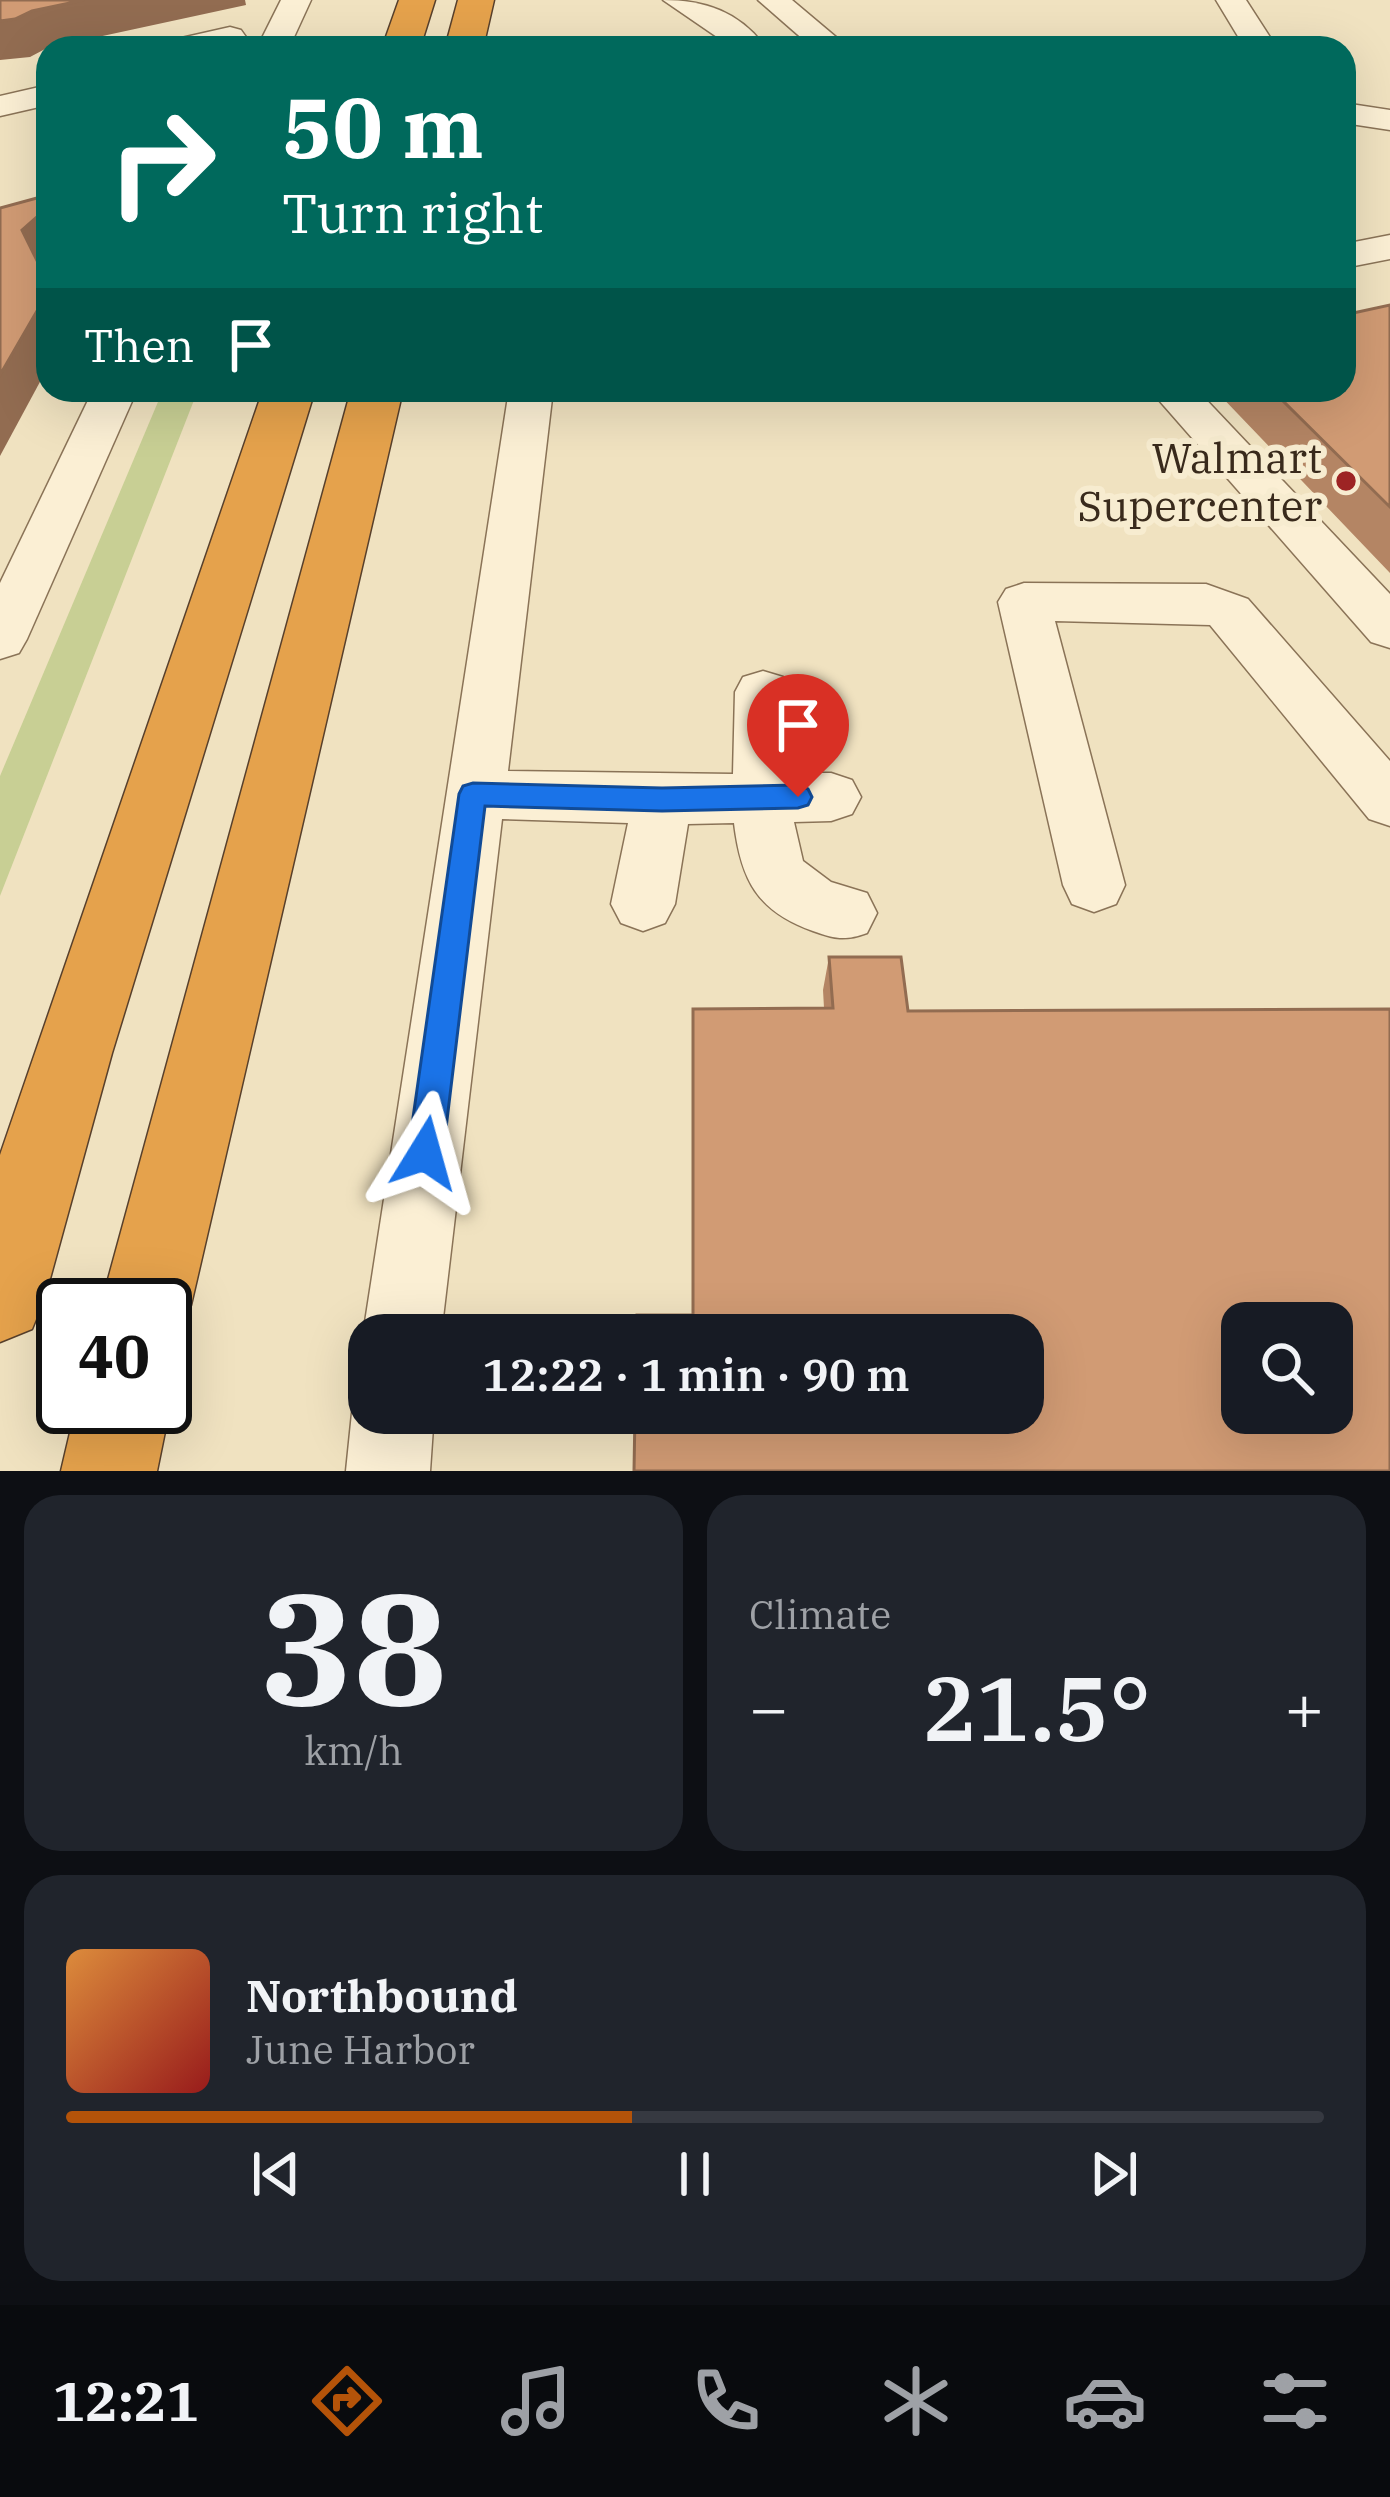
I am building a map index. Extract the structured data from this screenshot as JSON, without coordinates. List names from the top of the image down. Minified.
{"places":["Walmart Supercenter"],"page":{"turn":["50 m","Turn right"],"then":"Then","limit":"40","trip":"12:22 · 1 min · 90 m","tile":[["38","km/h"],"Climate"],"heat":["−","21.5°","+"],"song":["Northbound","June Harbor"],"tabs":"12:21"}}
